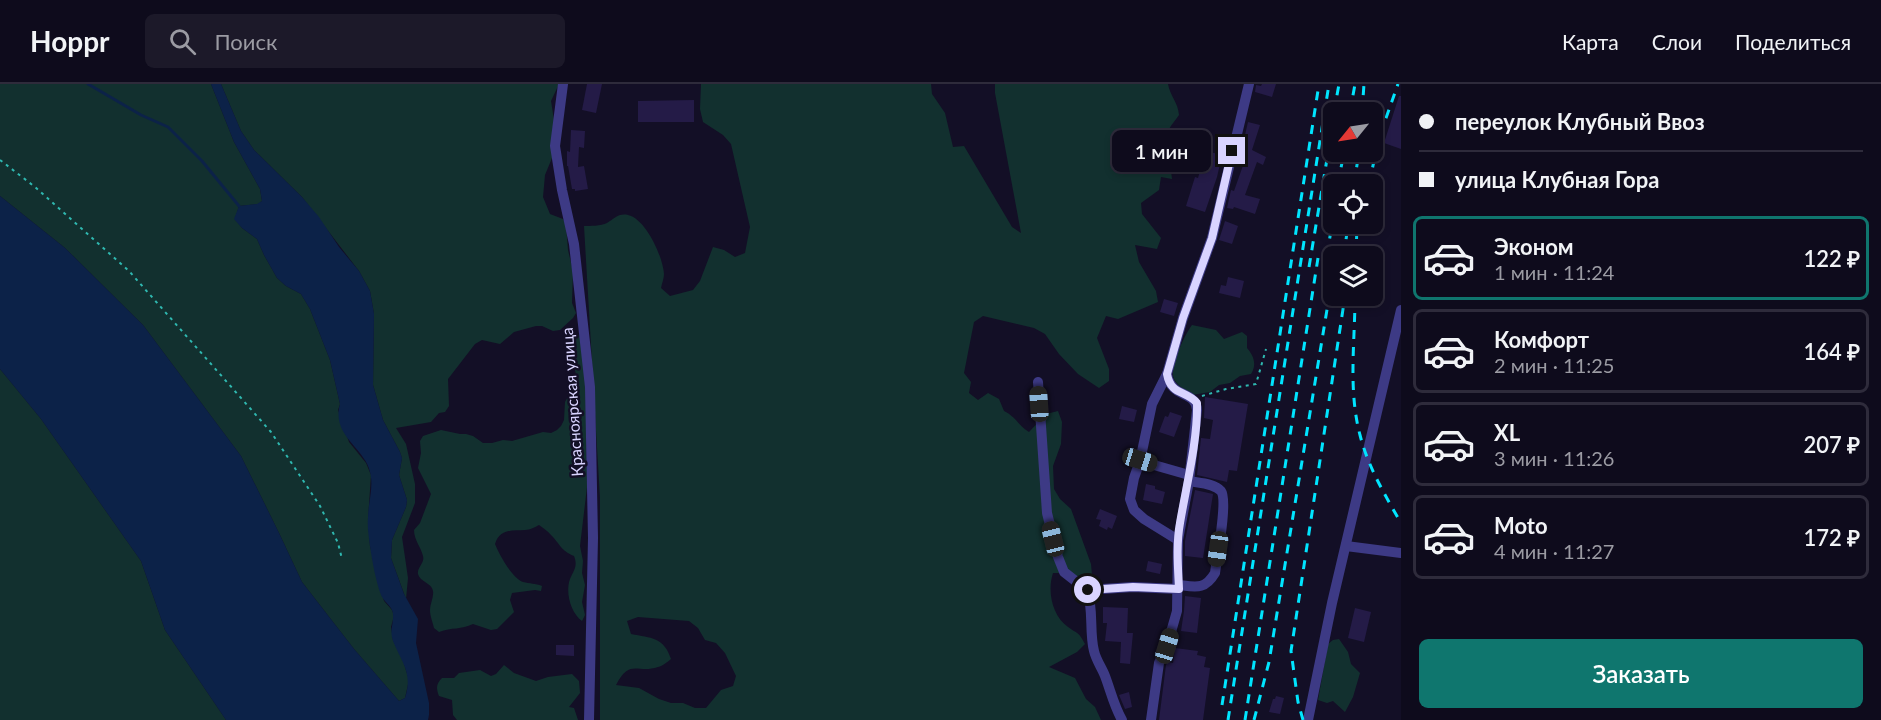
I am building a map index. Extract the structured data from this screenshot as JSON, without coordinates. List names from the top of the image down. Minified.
{"streets":{"street":["Красноярская улица"]},"north":"bottom left","page":{"header":"Hoppr","search":"Поиск","nav":["Карта","Слои","Поделиться"],"banner":["переулок Клубный Ввоз","улица Клубная Гора"],"bubble":"1 мин","list":[{"name":"Эконом","note":"1 мин · 11:24","value":"122 ₽"},{"name":"Комфорт","note":"2 мин · 11:25","value":"164 ₽"},{"name":"XL","note":"3 мин · 11:26","value":"207 ₽"},{"name":"Moto","note":"4 мин · 11:27","value":"172 ₽"}],"buttons":"Заказать"}}
